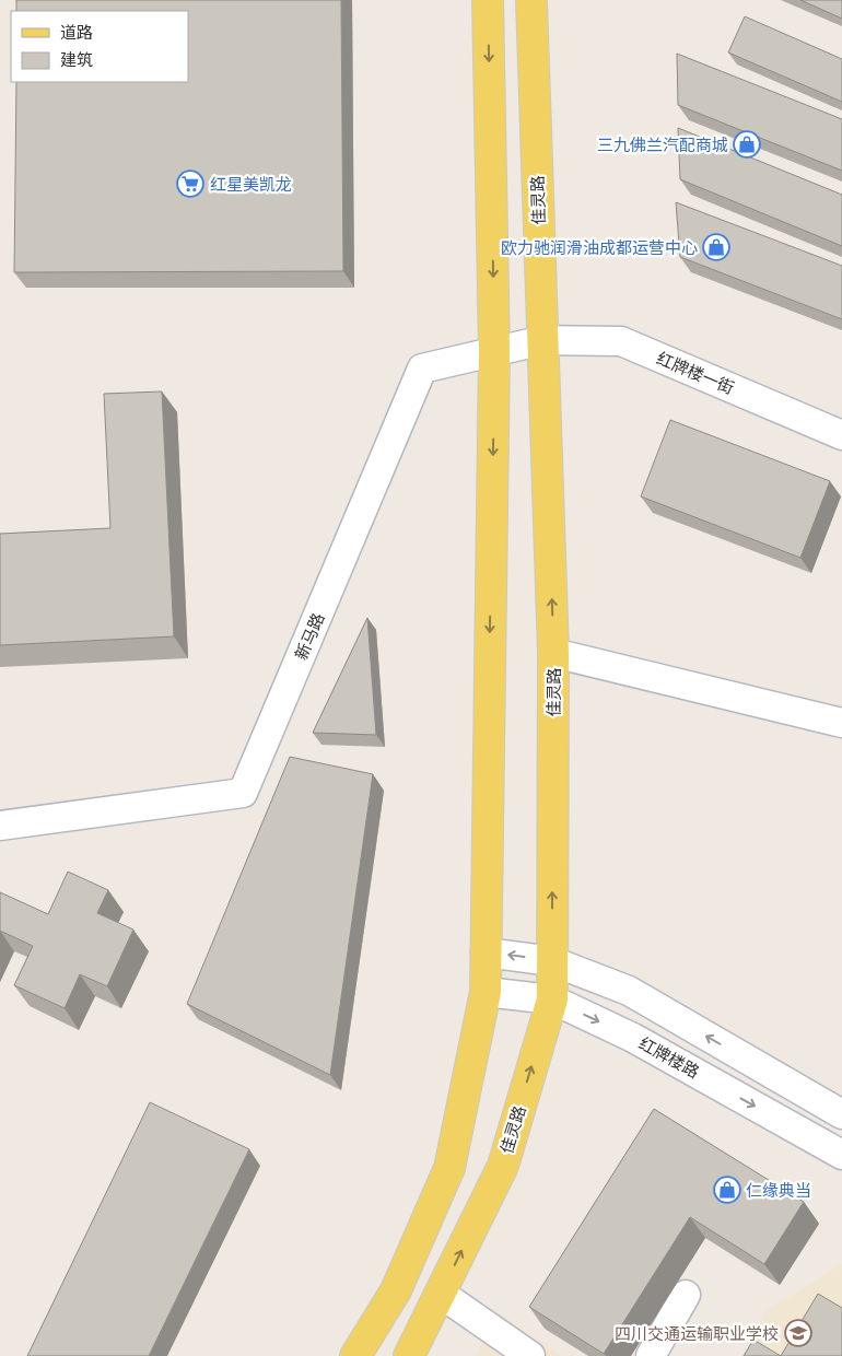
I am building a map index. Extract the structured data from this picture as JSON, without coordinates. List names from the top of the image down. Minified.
{"streets":{"main road":["佳灵路"],"street":["红牌楼一街","新马路","红牌楼路"]},"crossings":[["佳灵路","红牌楼一街"],["佳灵路","新马路"],["佳灵路","红牌楼路"],["红牌楼一街","新马路"]],"places":{"shop":["三九佛兰汽配商城","欧力驰润滑油成都运营中心","仁缘典当"],"supermarket":["红星美凯龙"],"school or university":["四川交通运输职业学校"]},"legend":["道路","建筑"]}
